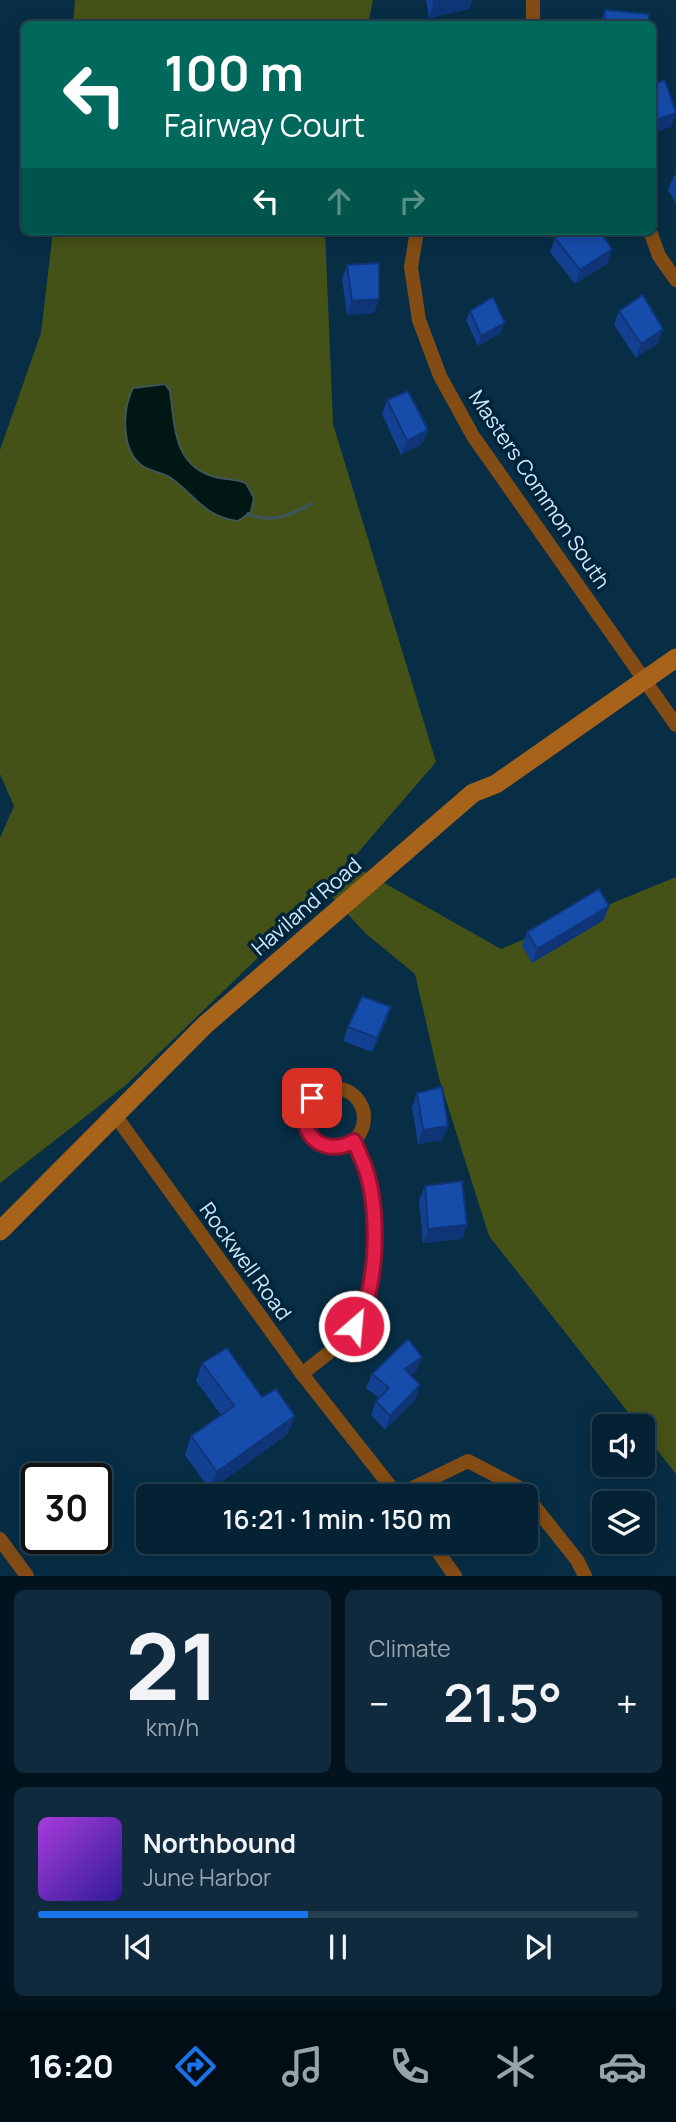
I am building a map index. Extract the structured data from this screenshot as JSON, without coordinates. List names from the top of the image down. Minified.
{"streets":{"street":["Masters Common South","Haviland Road","Rockwell Road"]},"crossings":[["Masters Common South","Haviland Road"],["Haviland Road","Rockwell Road"]],"page":{"turn":["100 m","Fairway Court"],"limit":"30","trip":"16:21 · 1 min · 150 m","tile":[["21","km/h"],"Climate"],"heat":["−","21.5°","+"],"song":["Northbound","June Harbor"],"tabs":"16:20"}}
